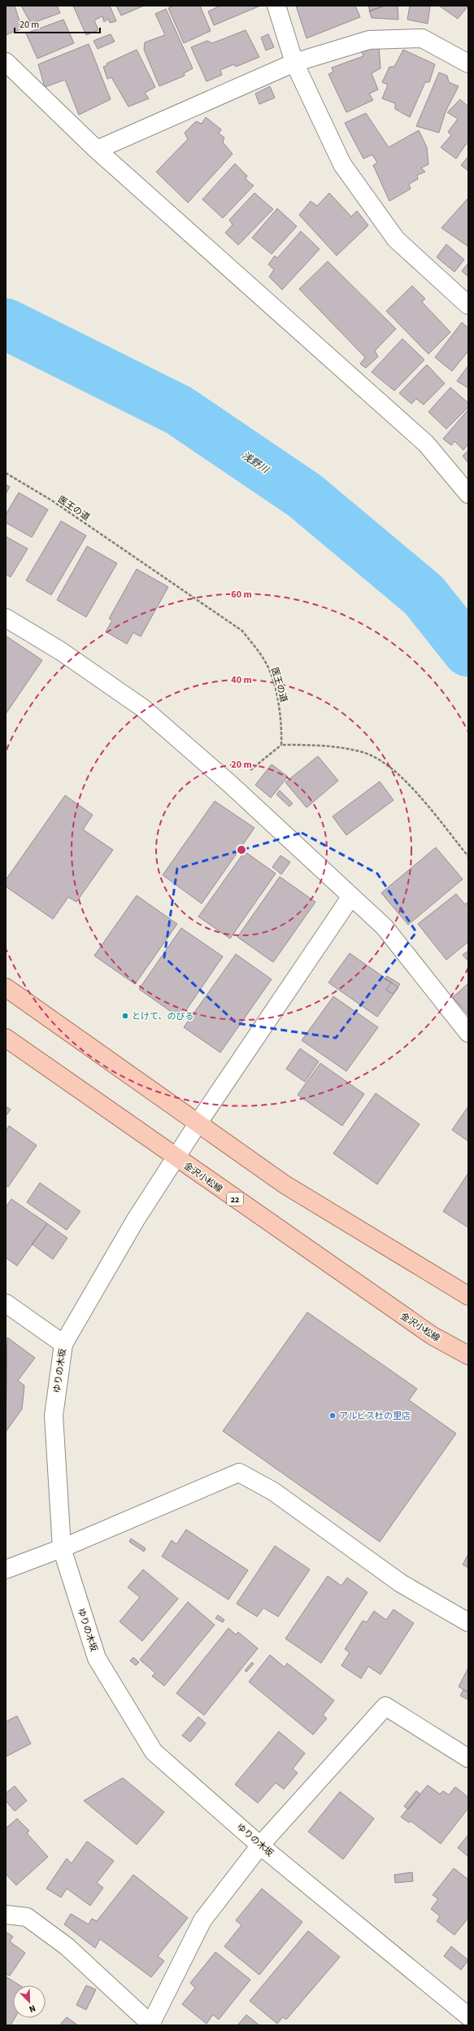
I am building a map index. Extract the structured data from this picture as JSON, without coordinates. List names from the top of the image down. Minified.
{"streets":{"main road":["金沢小松線","22"],"street":["ゆりの木坂"],"path":["医王の道"]},"crossings":[["金沢小松線","ゆりの木坂"]],"water":["浅野川"],"places":["とけて、のびる","アルビス杜の里店"],"scale_bar":"20 m","north":"bottom right","rings":["60 m","40 m","20 m"]}
